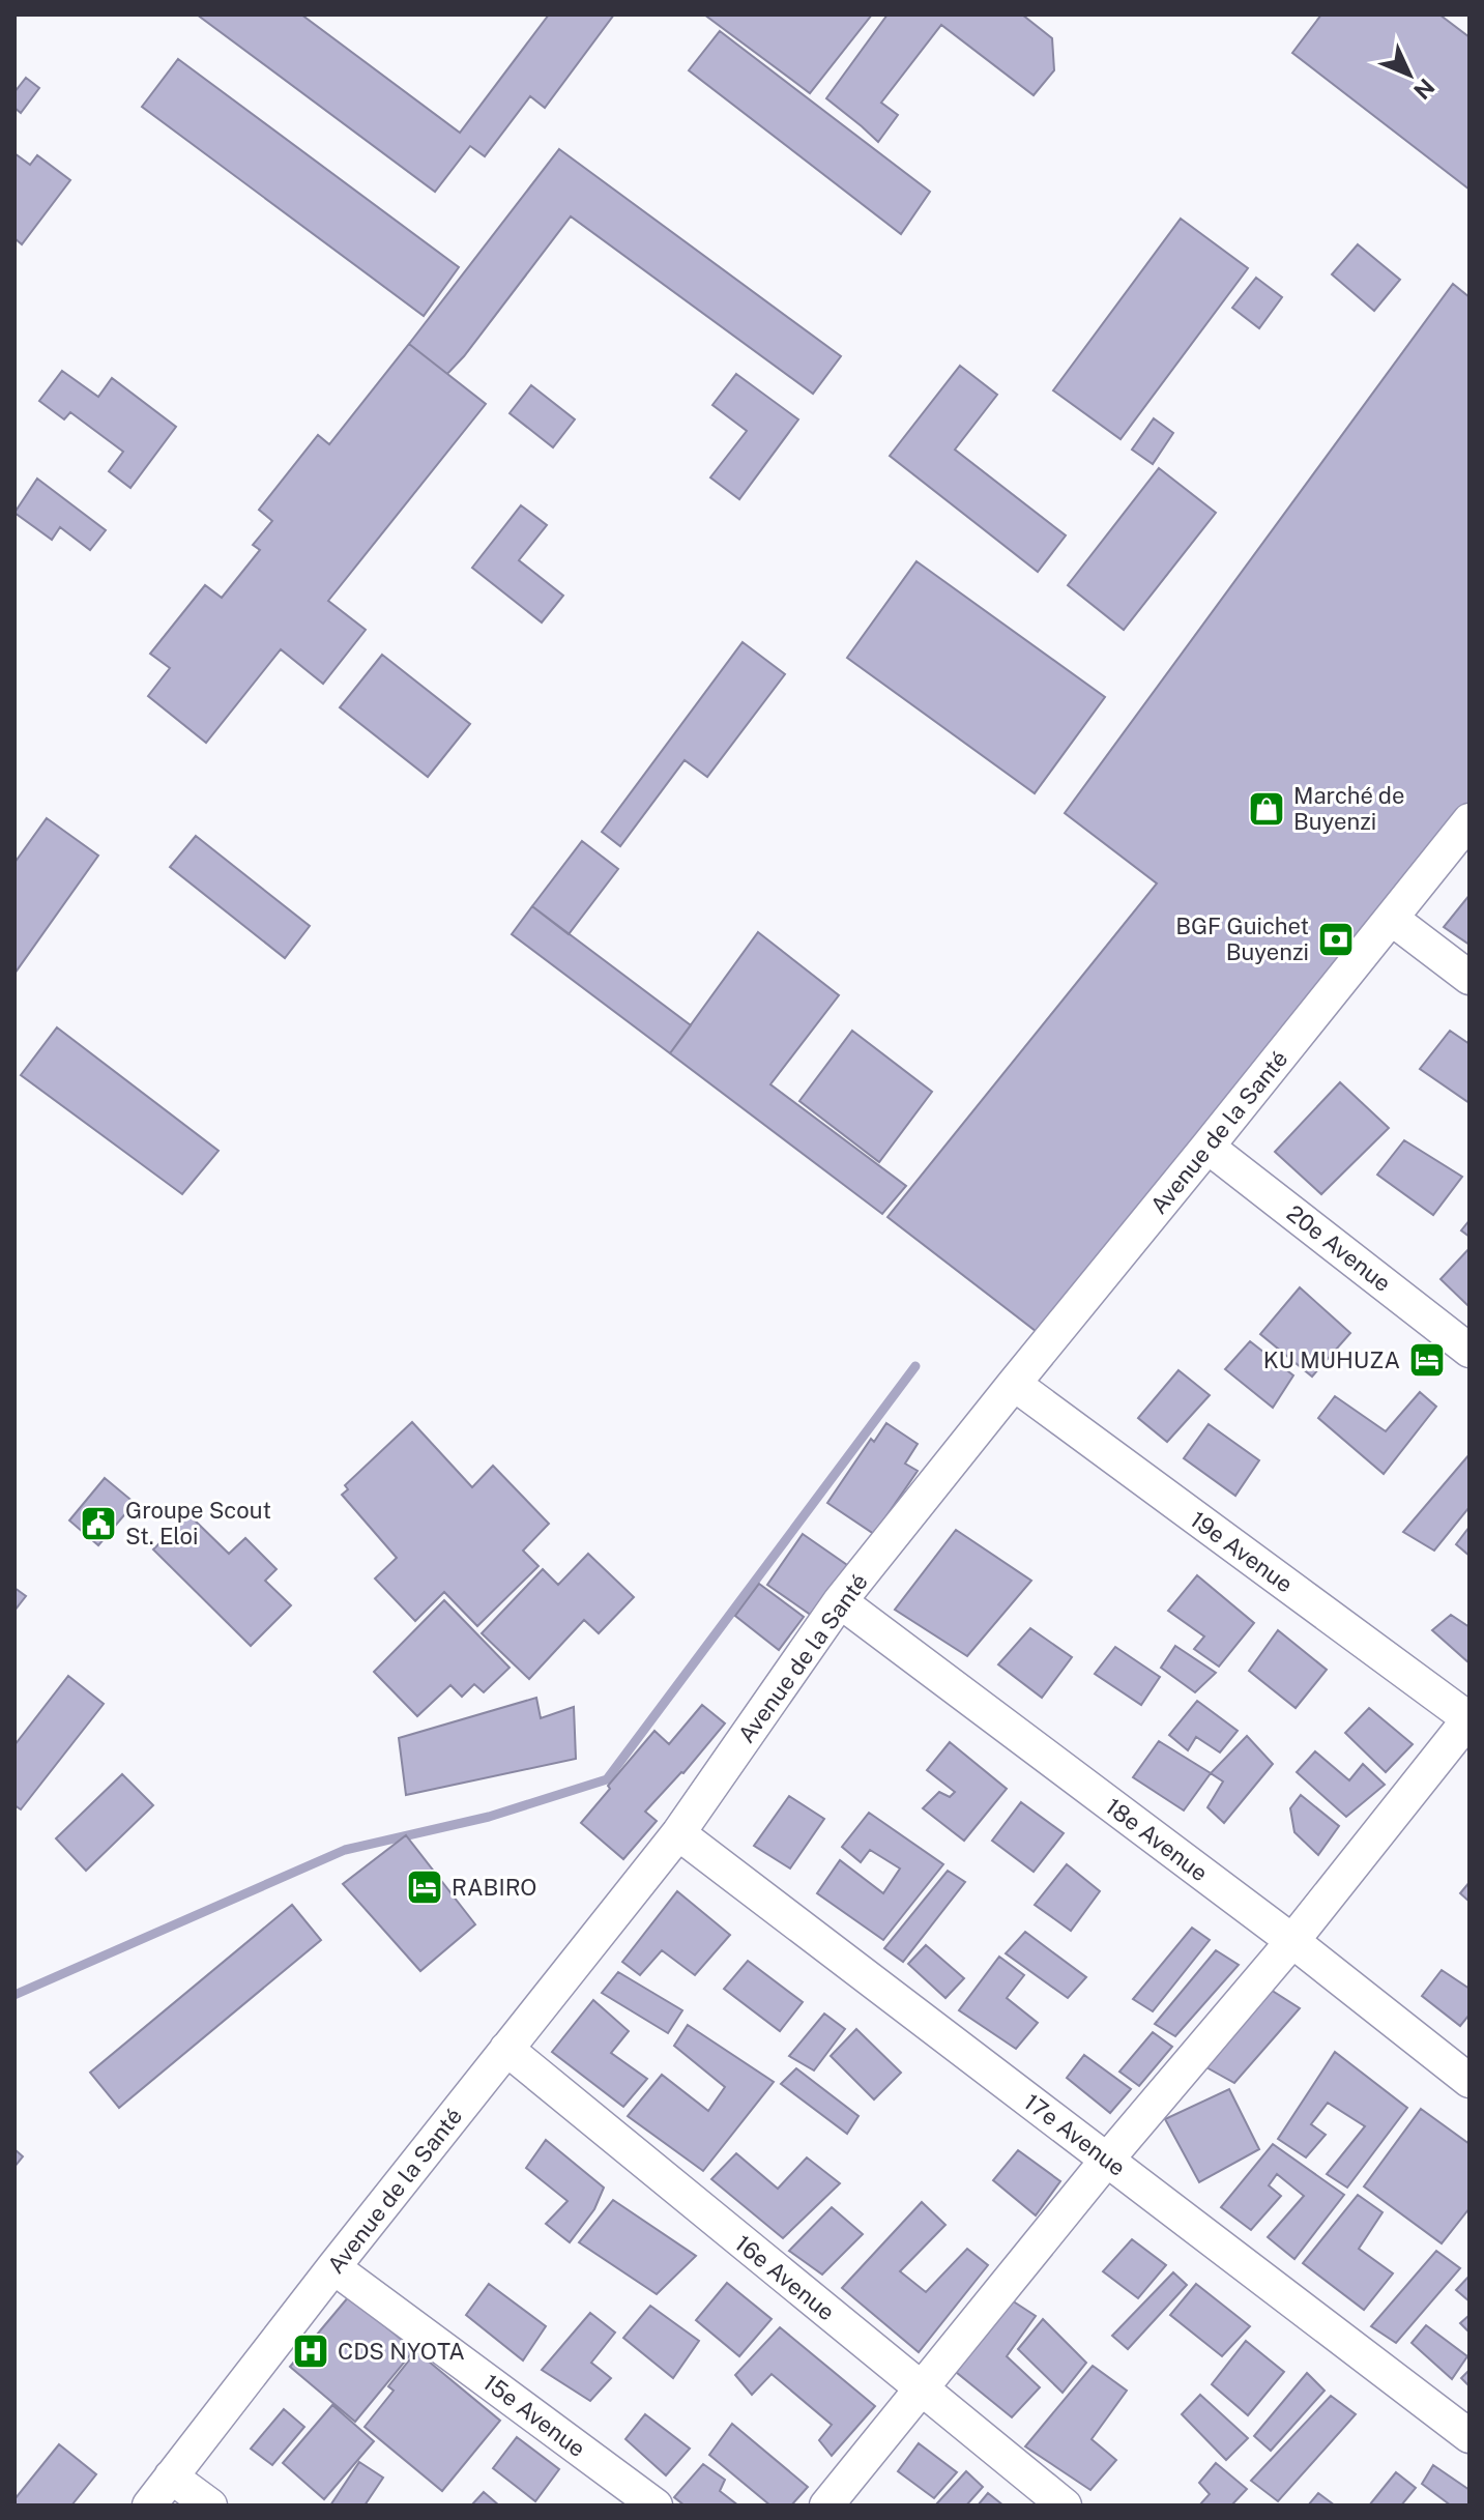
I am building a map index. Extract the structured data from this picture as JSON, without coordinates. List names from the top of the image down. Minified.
{"streets":{"street":["Avenue de la Santé","20e Avenue","19e Avenue","18e Avenue","17e Avenue","16e Avenue","15e Avenue"]},"crossings":[["Avenue de la Santé","20e Avenue"],["Avenue de la Santé","19e Avenue"],["Avenue de la Santé","18e Avenue"],["Avenue de la Santé","17e Avenue"],["Avenue de la Santé","16e Avenue"],["Avenue de la Santé","15e Avenue"]],"places":{"shop":["Marché de Buyenzi"],"bank":["BGF Guichet Buyenzi"],"hotel":["KU MUHUZA","RABIRO"],"public building":["Groupe Scout St. Eloi"],"hospital":["CDS NYOTA"]},"north":"bottom right"}
